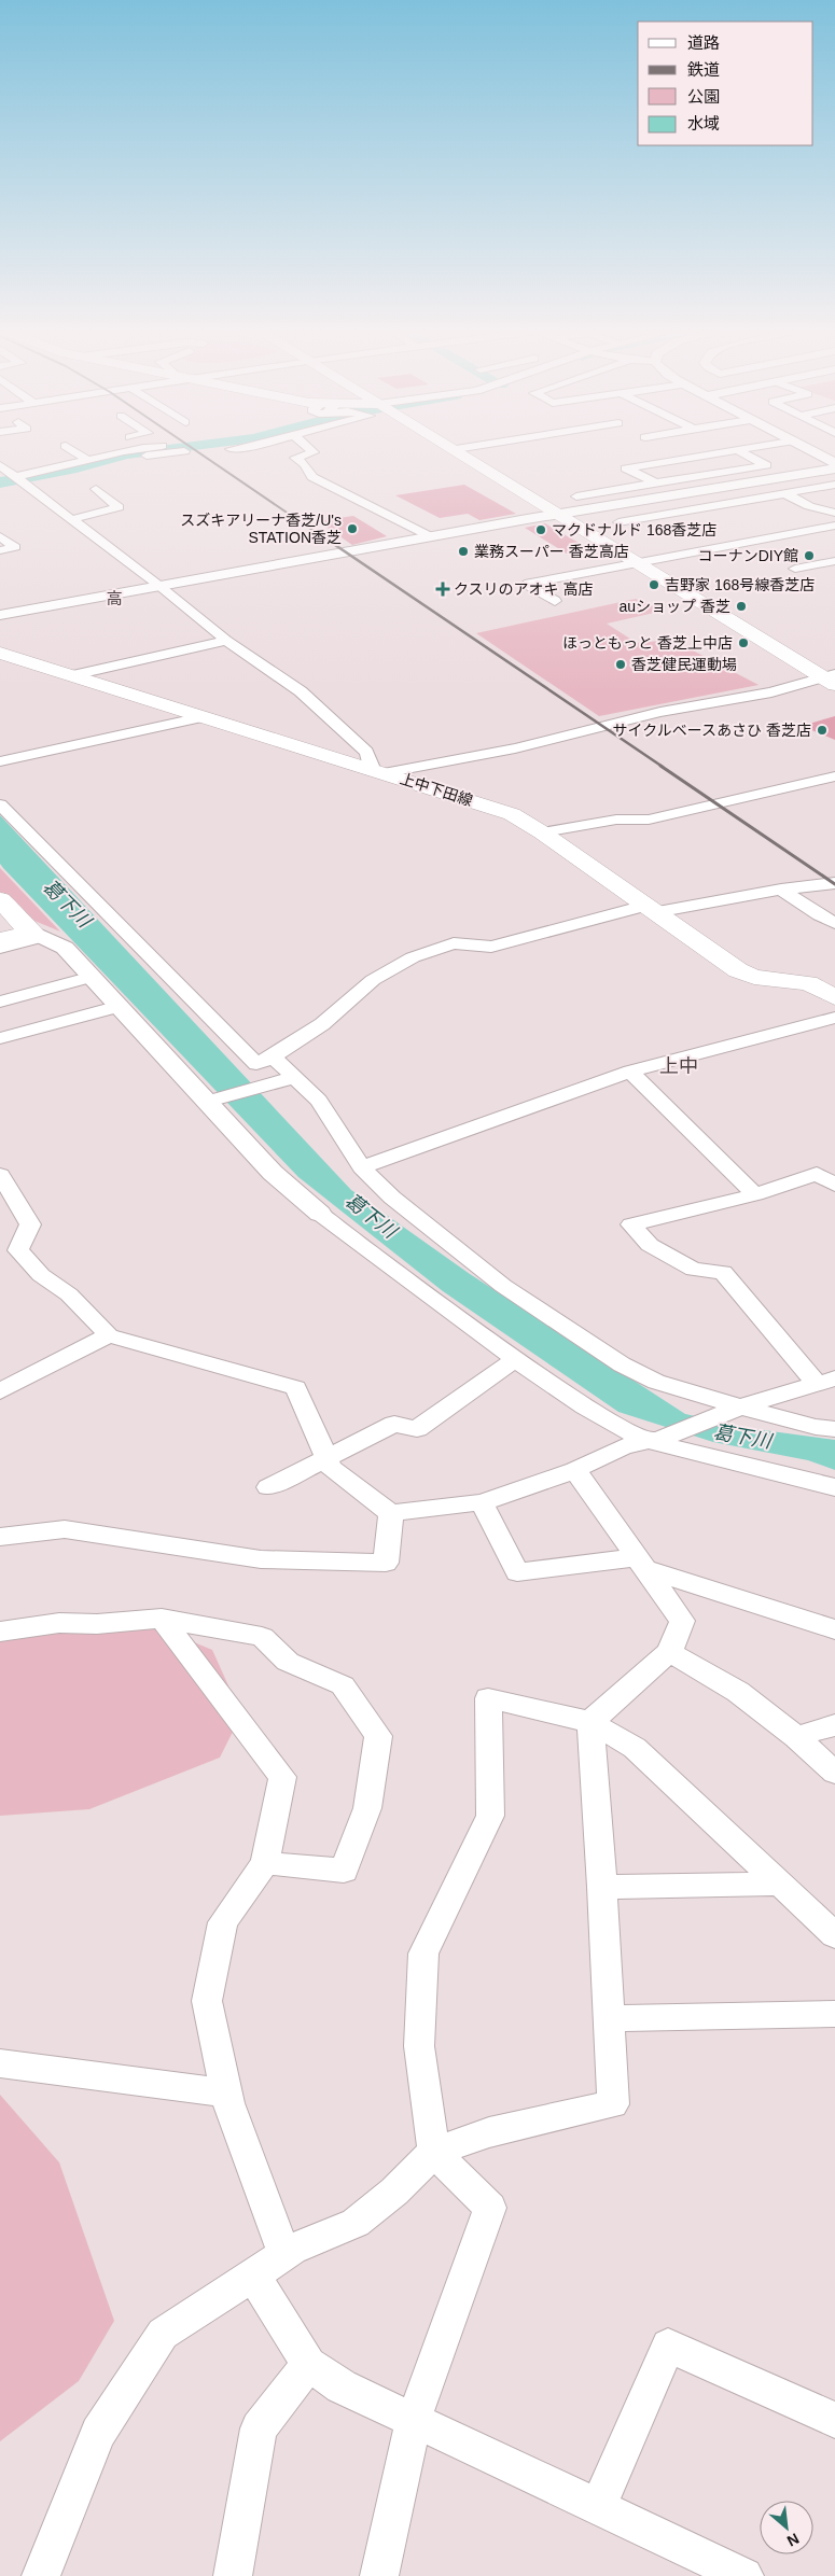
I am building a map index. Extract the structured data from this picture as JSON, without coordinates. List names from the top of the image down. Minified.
{"streets":{"main road":["上中下田線"]},"districts":["高","上中"],"water":["葛下川"],"places":{"other":["スズキアリーナ香芝/U's STATION香芝","マクドナルド 168香芝店","業務スーパー 香芝高店","コーナンDIY館","吉野家 168号線香芝店","auショップ 香芝","ほっともっと 香芝上中店","香芝健民運動場","サイクルベースあさひ 香芝店"],"health":["クスリのアオキ 高店"]},"legend":["道路","鉄道","公園","水域"],"north":"bottom right"}
